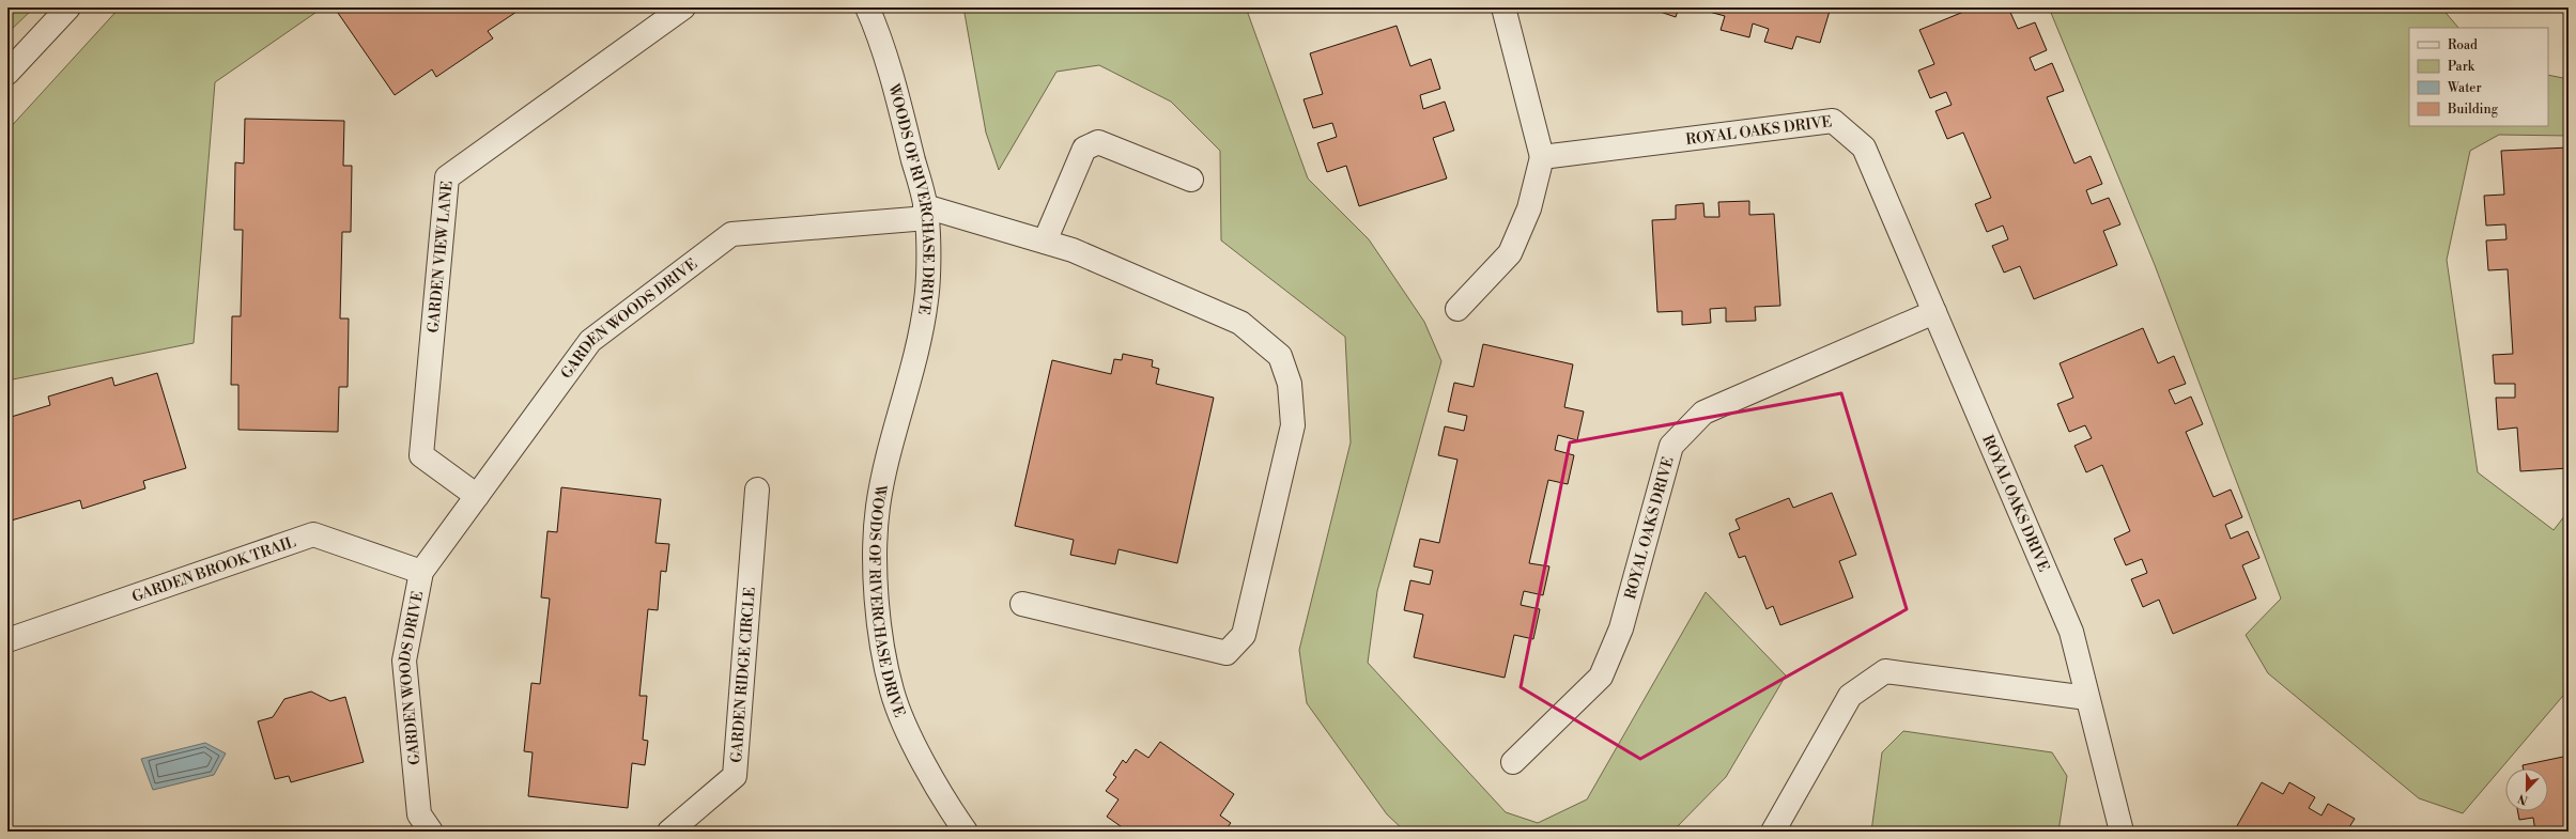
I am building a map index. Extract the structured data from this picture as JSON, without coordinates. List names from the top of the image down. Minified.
{"streets":{"street":["ROYAL OAKS DRIVE","WOODS OF RIVERCHASE DRIVE","GARDEN VIEW LANE","GARDEN WOODS DRIVE","GARDEN BROOK TRAIL","GARDEN RIDGE CIRCLE"]},"crossings":[["WOODS OF RIVERCHASE DRIVE","GARDEN WOODS DRIVE"],["GARDEN VIEW LANE","GARDEN WOODS DRIVE"],["GARDEN WOODS DRIVE","GARDEN BROOK TRAIL"]],"legend":["Road","Park","Water","Building"],"north":"bottom"}
